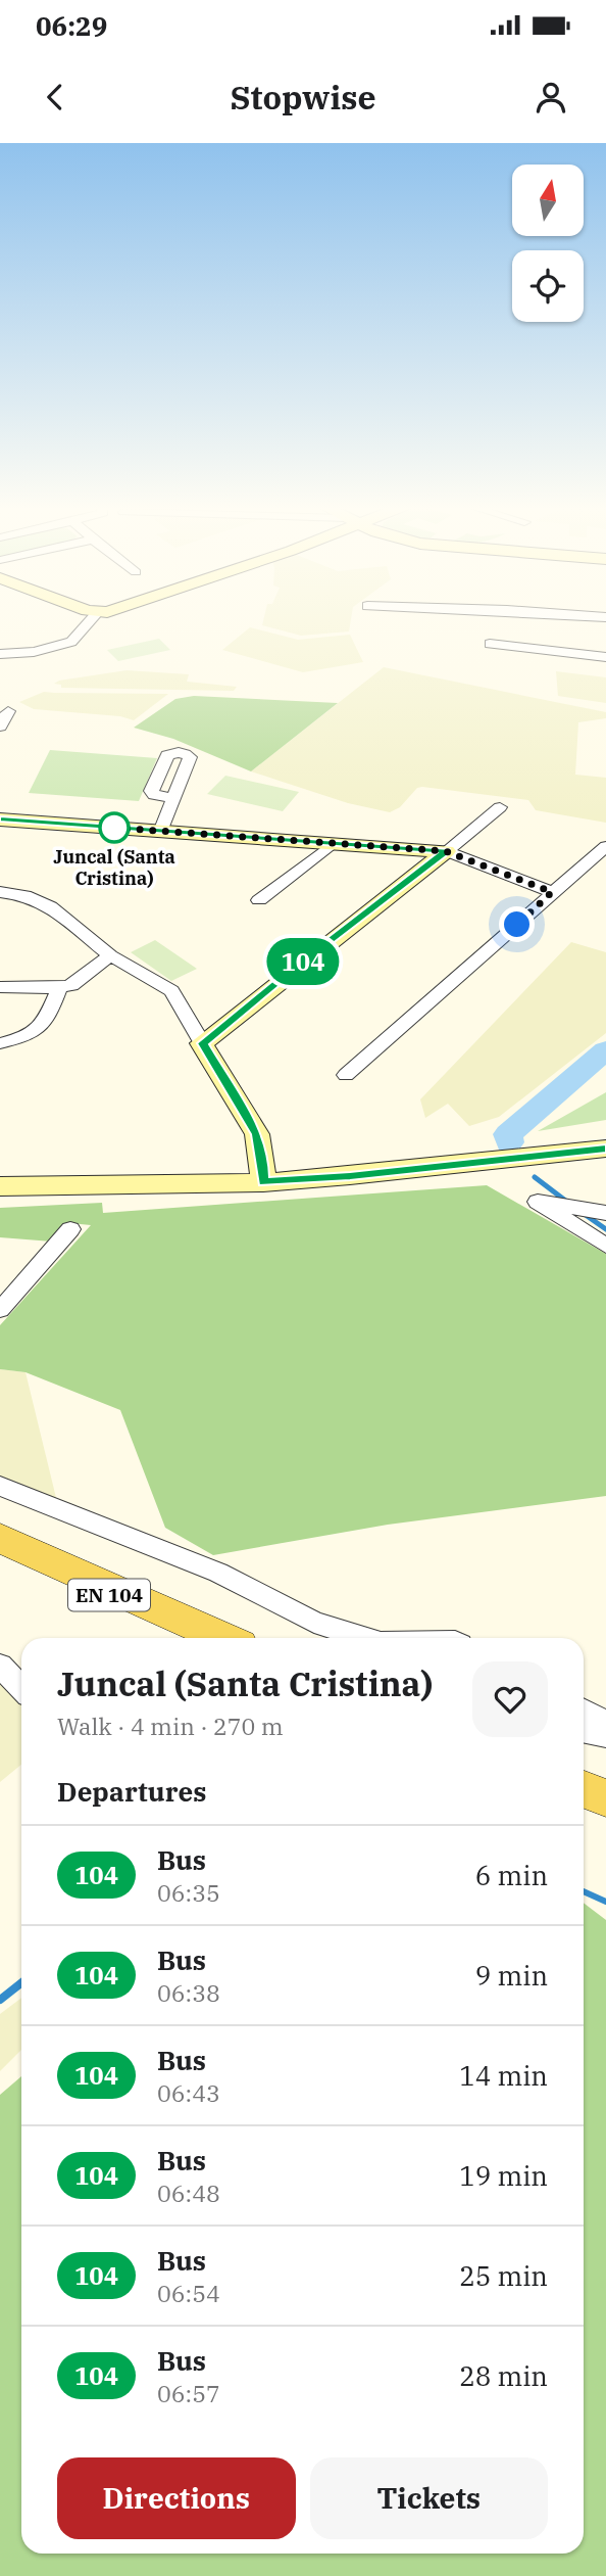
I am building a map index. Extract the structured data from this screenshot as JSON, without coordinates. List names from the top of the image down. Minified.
{"streets":{"main road":["EN 104"]},"places":["Juncal (Santa Cristina)"],"lines":["bus line 104"],"north":"top","page":{"status":"06:29","header":"Stopwise","on_map":"104","heading":[["Juncal (Santa Cristina)","Walk · 4 min · 270 m"],"Departures"],"list":[{"mark":"104","name":"Bus","note":"06:35","value":"6 min"},{"mark":"104","name":"Bus","note":"06:38","value":"9 min"},{"mark":"104","name":"Bus","note":"06:43","value":"14 min"},{"mark":"104","name":"Bus","note":"06:48","value":"19 min"},{"mark":"104","name":"Bus","note":"06:54","value":"25 min"},{"mark":"104","name":"Bus","note":"06:57","value":"28 min"}],"buttons":["Directions","Tickets"]}}
